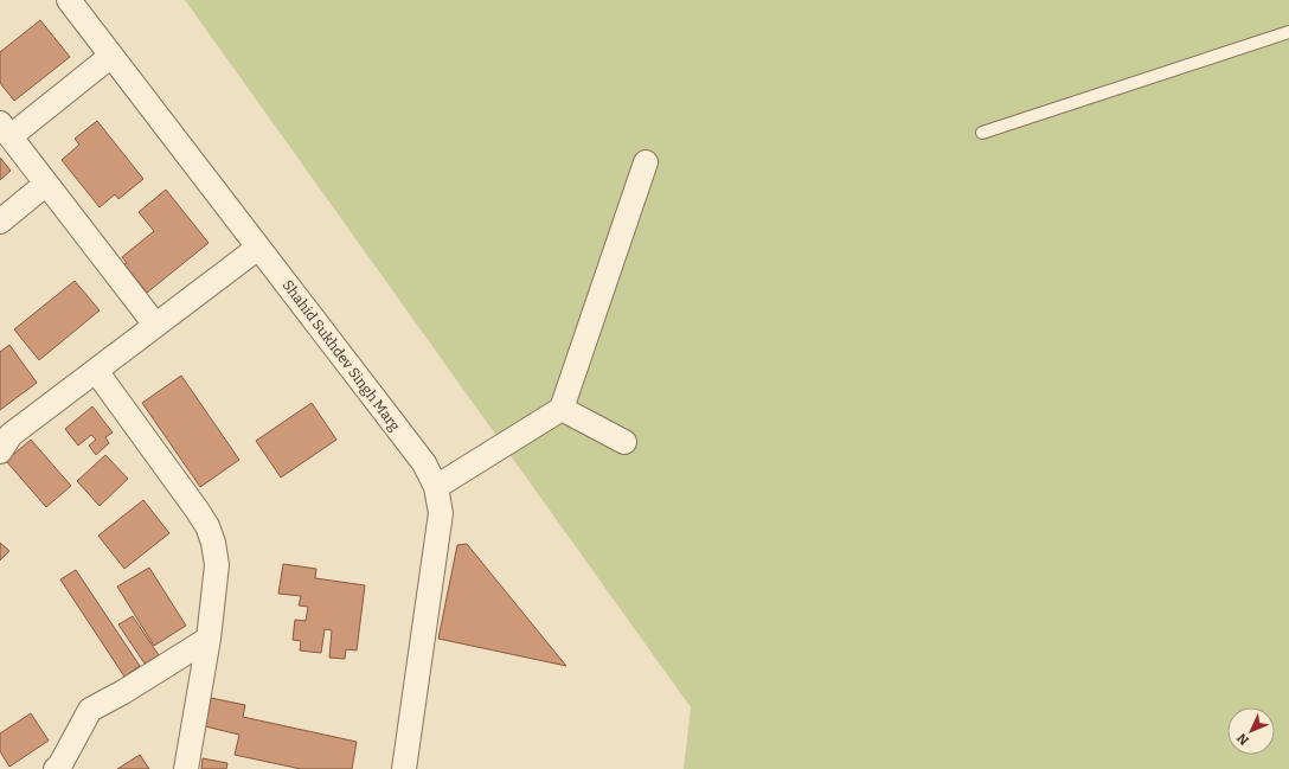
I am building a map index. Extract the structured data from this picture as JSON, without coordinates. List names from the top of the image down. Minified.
{"streets":{"street":["Shahid Sukhdev Singh Marg"]},"north":"bottom left"}
